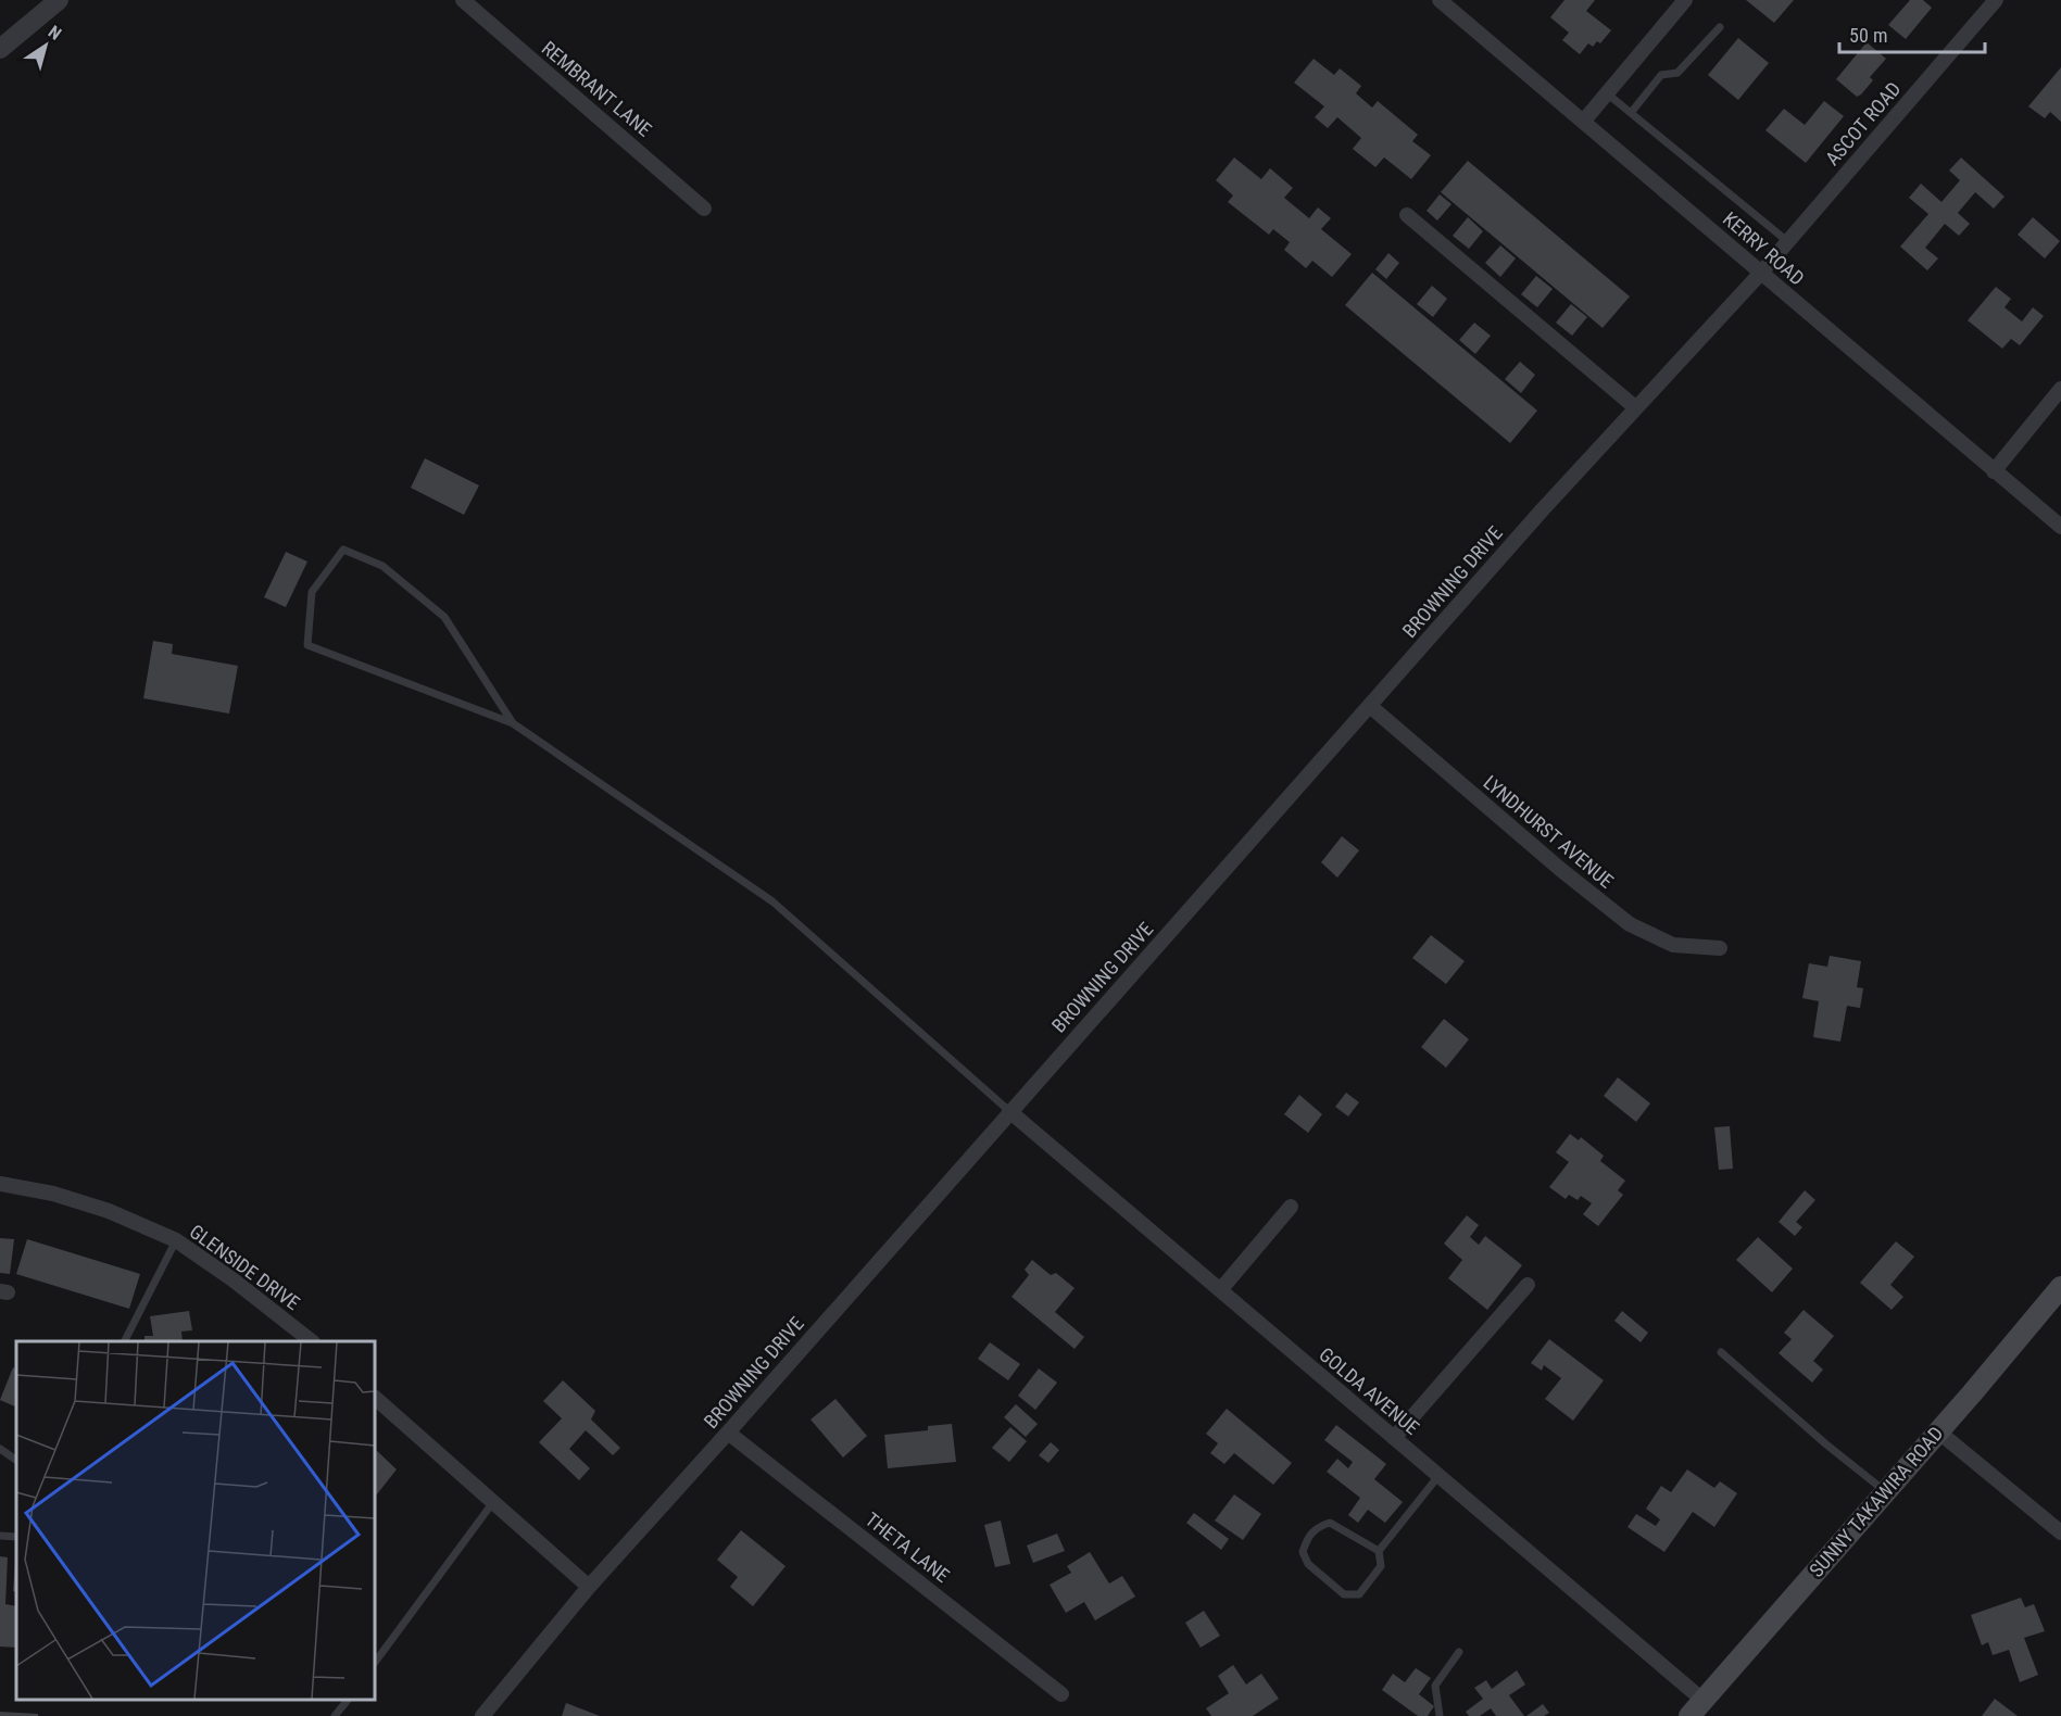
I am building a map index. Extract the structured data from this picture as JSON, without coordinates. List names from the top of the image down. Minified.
{"streets":{"main road":["SUNNY TAKAWIRA ROAD"],"street":["REMBRANT LANE","ASCOT ROAD","KERRY ROAD","BROWNING DRIVE","LYNDHURST AVENUE","GLENSIDE DRIVE","GOLDA AVENUE","THETA LANE"]},"crossings":[["ASCOT ROAD","KERRY ROAD"],["ASCOT ROAD","BROWNING DRIVE"],["KERRY ROAD","BROWNING DRIVE"],["BROWNING DRIVE","LYNDHURST AVENUE"],["BROWNING DRIVE","GOLDA AVENUE"],["BROWNING DRIVE","THETA LANE"],["GOLDA AVENUE","SUNNY TAKAWIRA ROAD"]],"scale_bar":"50 m","north":"top right"}
